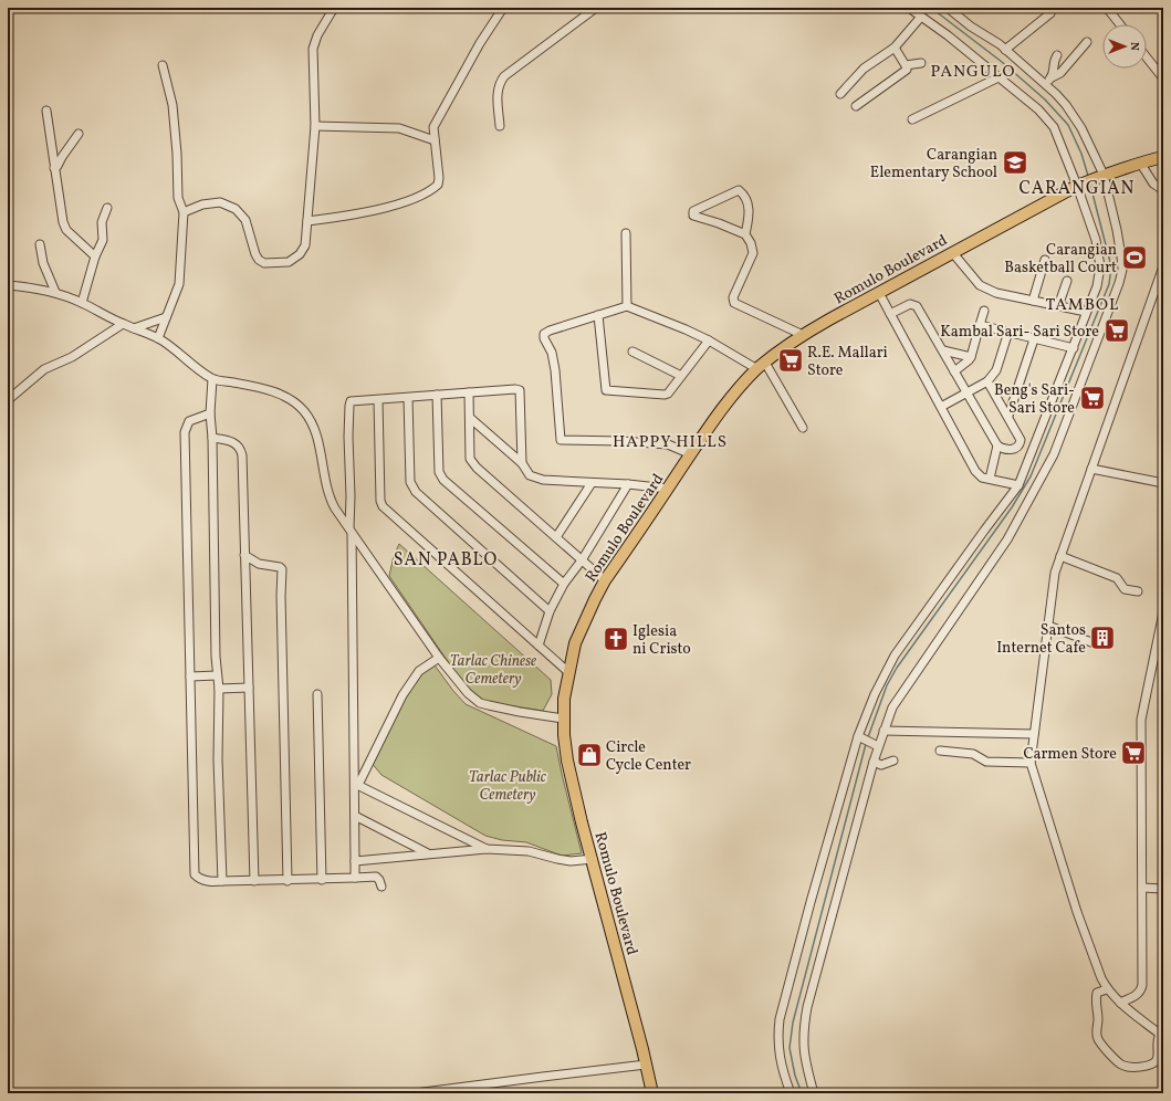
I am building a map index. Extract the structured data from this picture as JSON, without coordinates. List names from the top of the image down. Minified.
{"streets":{"highway":["Romulo Boulevard"]},"districts":["PANGULO","CARANGIAN","TAMBOL","HAPPY HILLS","SAN PABLO"],"parks":["Tarlac Chinese Cemetery","Tarlac Public Cemetery"],"places":{"school or university":["Carangian Elementary School"],"sports":["Carangian Basketball Court"],"supermarket":["Kambal Sari- Sari Store","R.E. Mallari Store","Beng's Sari- Sari Store","Carmen Store"],"building":["Santos Internet Cafe"],"church":["Iglesia ni Cristo"],"shop":["Circle Cycle Center"]},"north":"right"}
